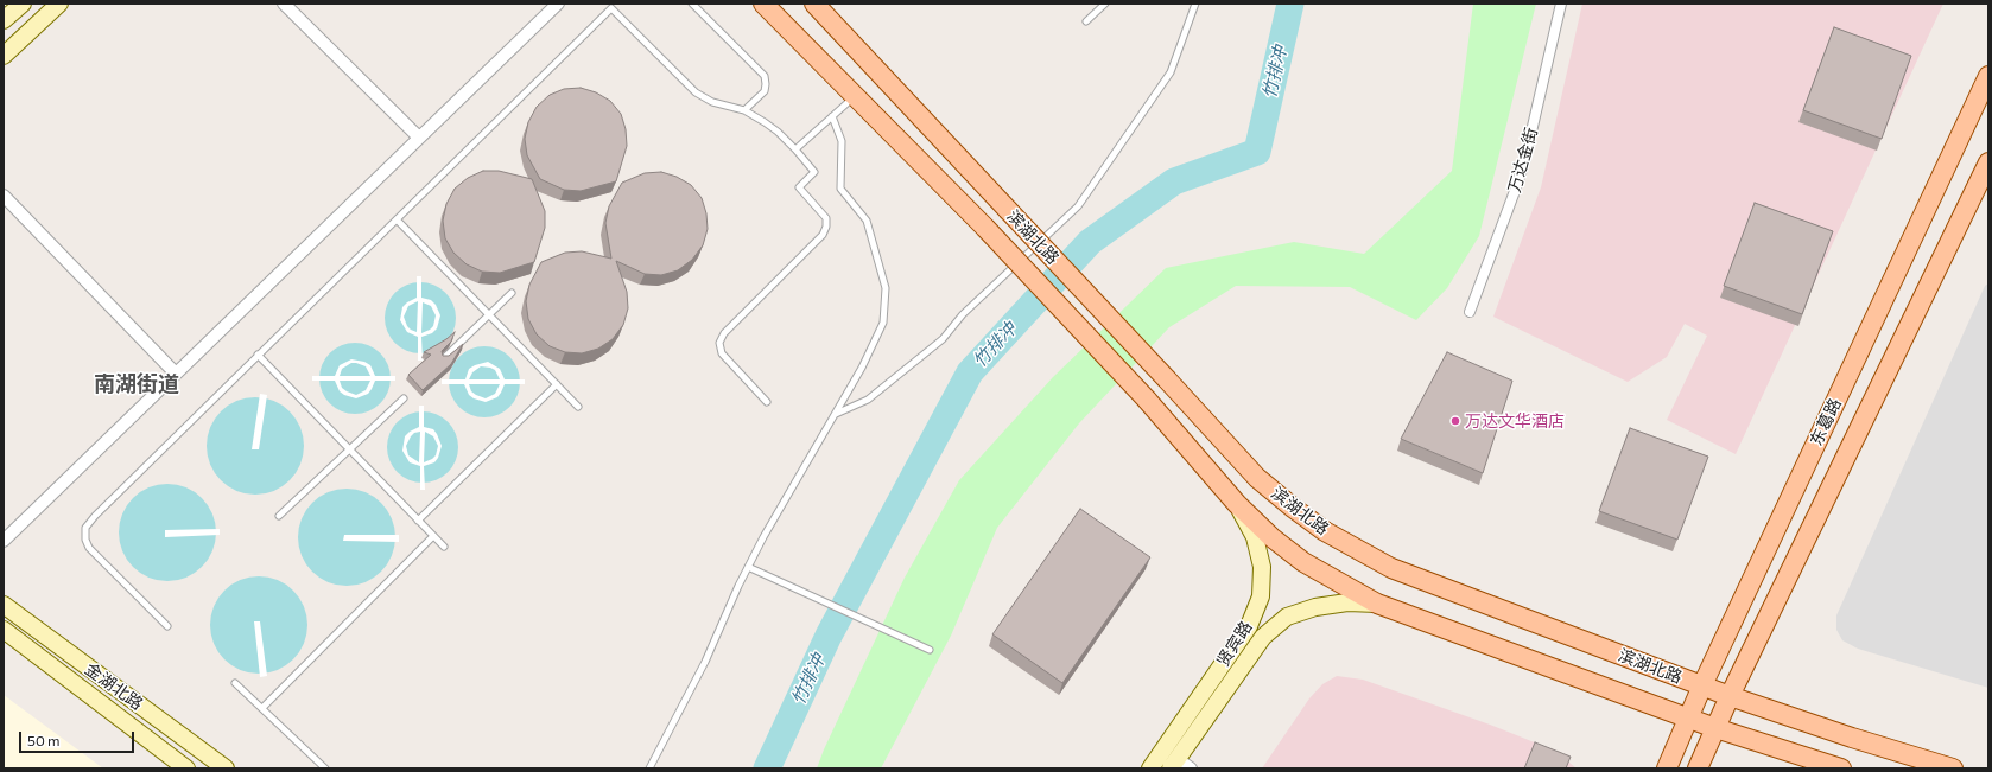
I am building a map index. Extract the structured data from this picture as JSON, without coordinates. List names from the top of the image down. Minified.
{"streets":{"main road":["滨湖北路","东葛路","贤宾路","金湖北路"],"street":["万达金街"]},"crossings":[["滨湖北路","东葛路"],["滨湖北路","贤宾路"]],"districts":["南湖街道"],"water":["竹排冲"],"places":["万达文华酒店"],"scale_bar":"50 m"}
